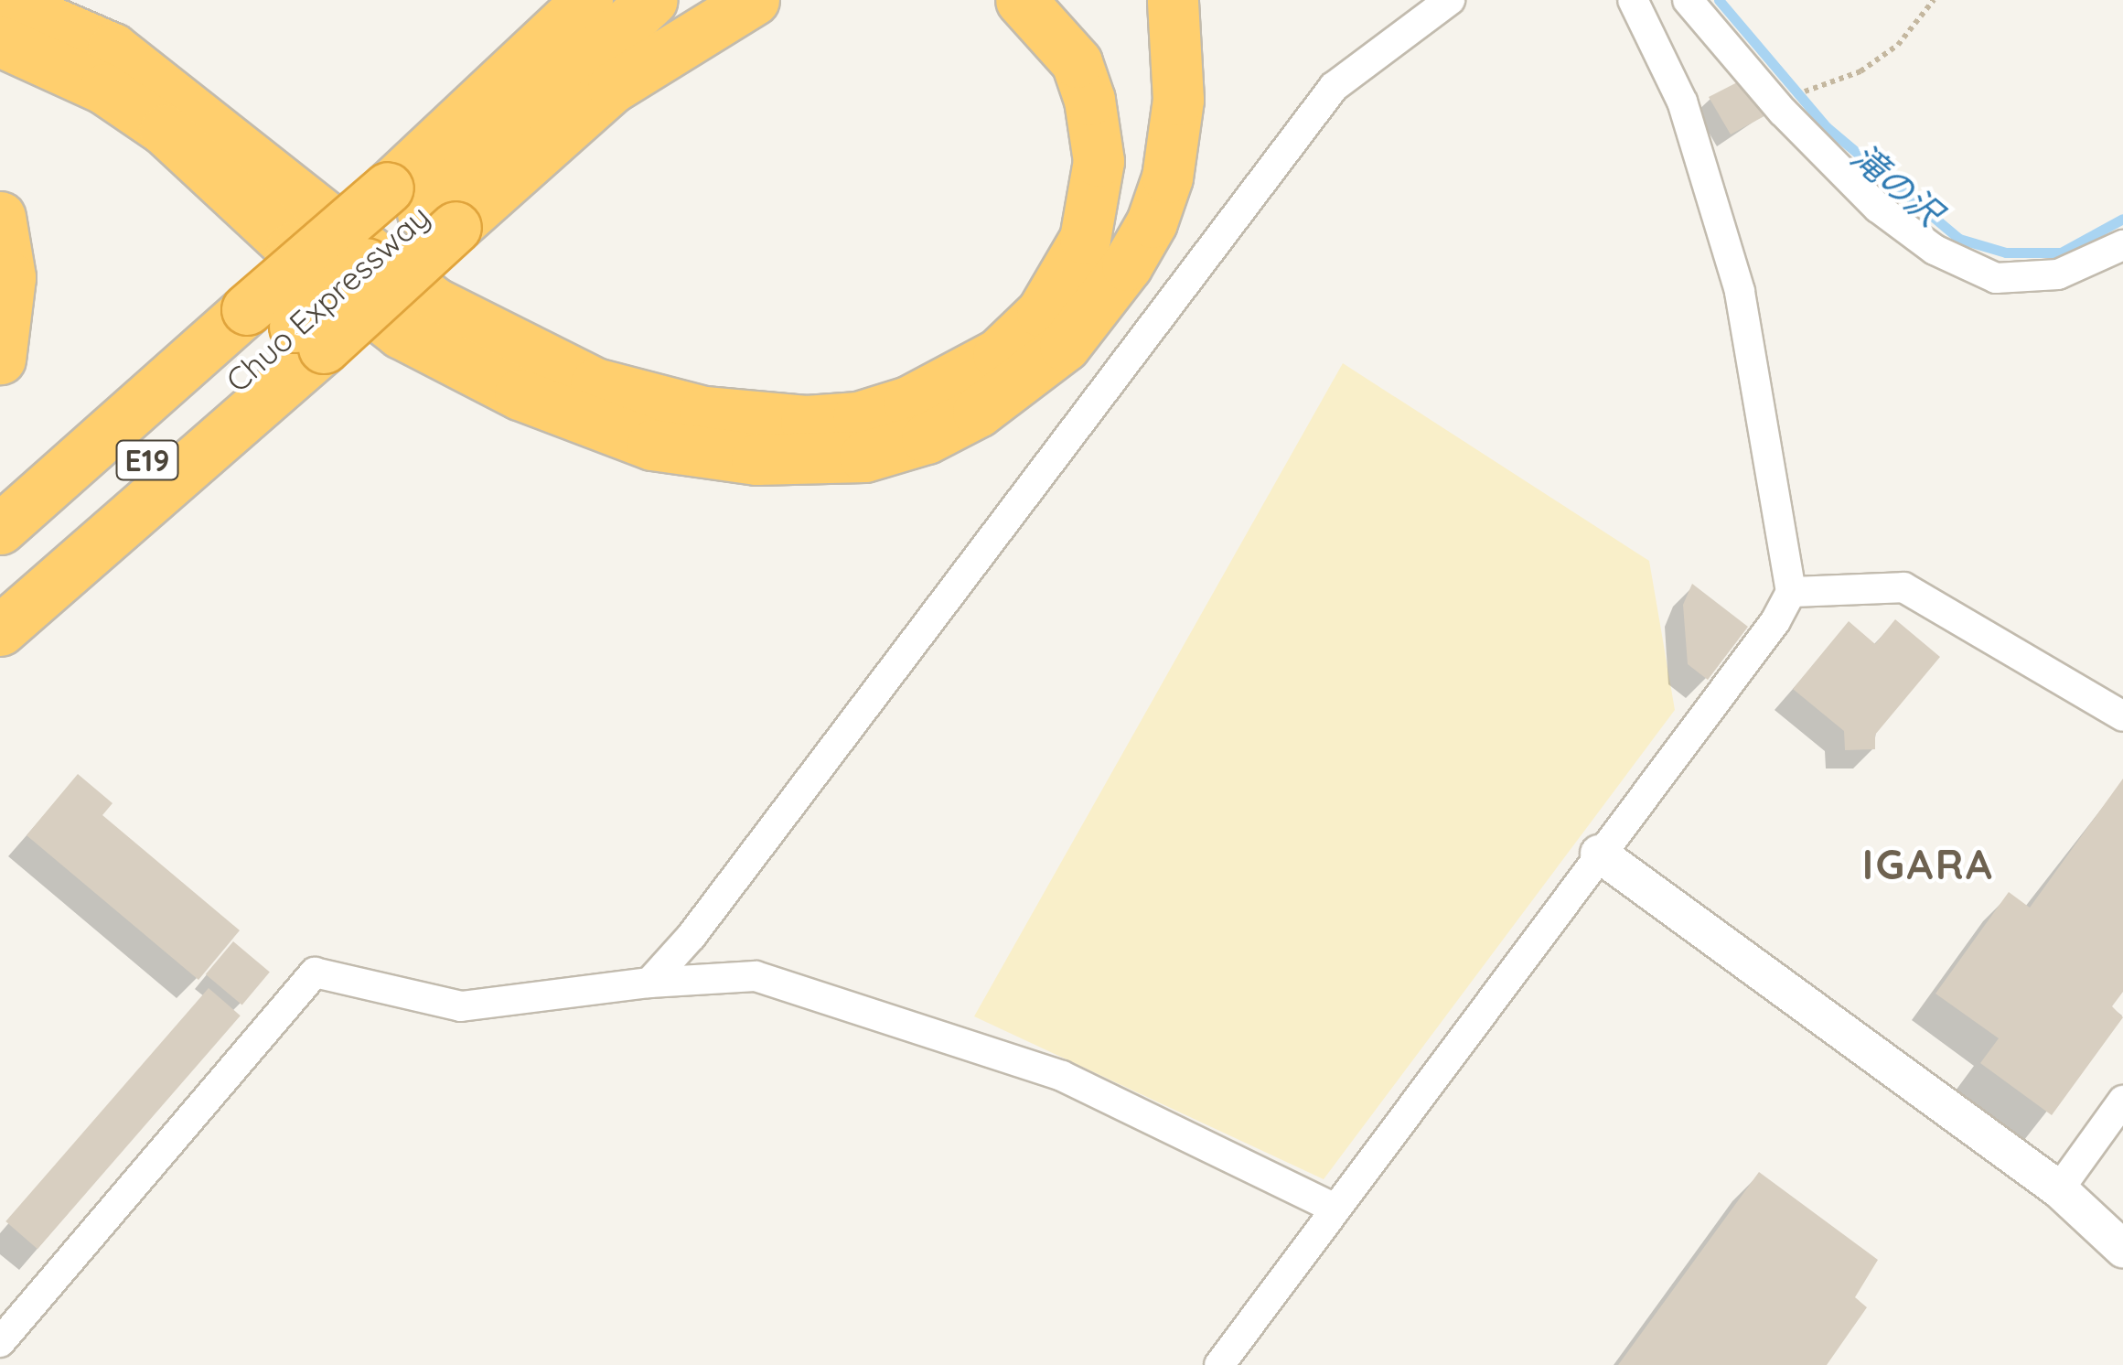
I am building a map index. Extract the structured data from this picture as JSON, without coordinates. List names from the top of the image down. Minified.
{"streets":{"highway":["Chuo Expressway","E19"]},"districts":["IGARA"],"water":["滝の沢"]}
